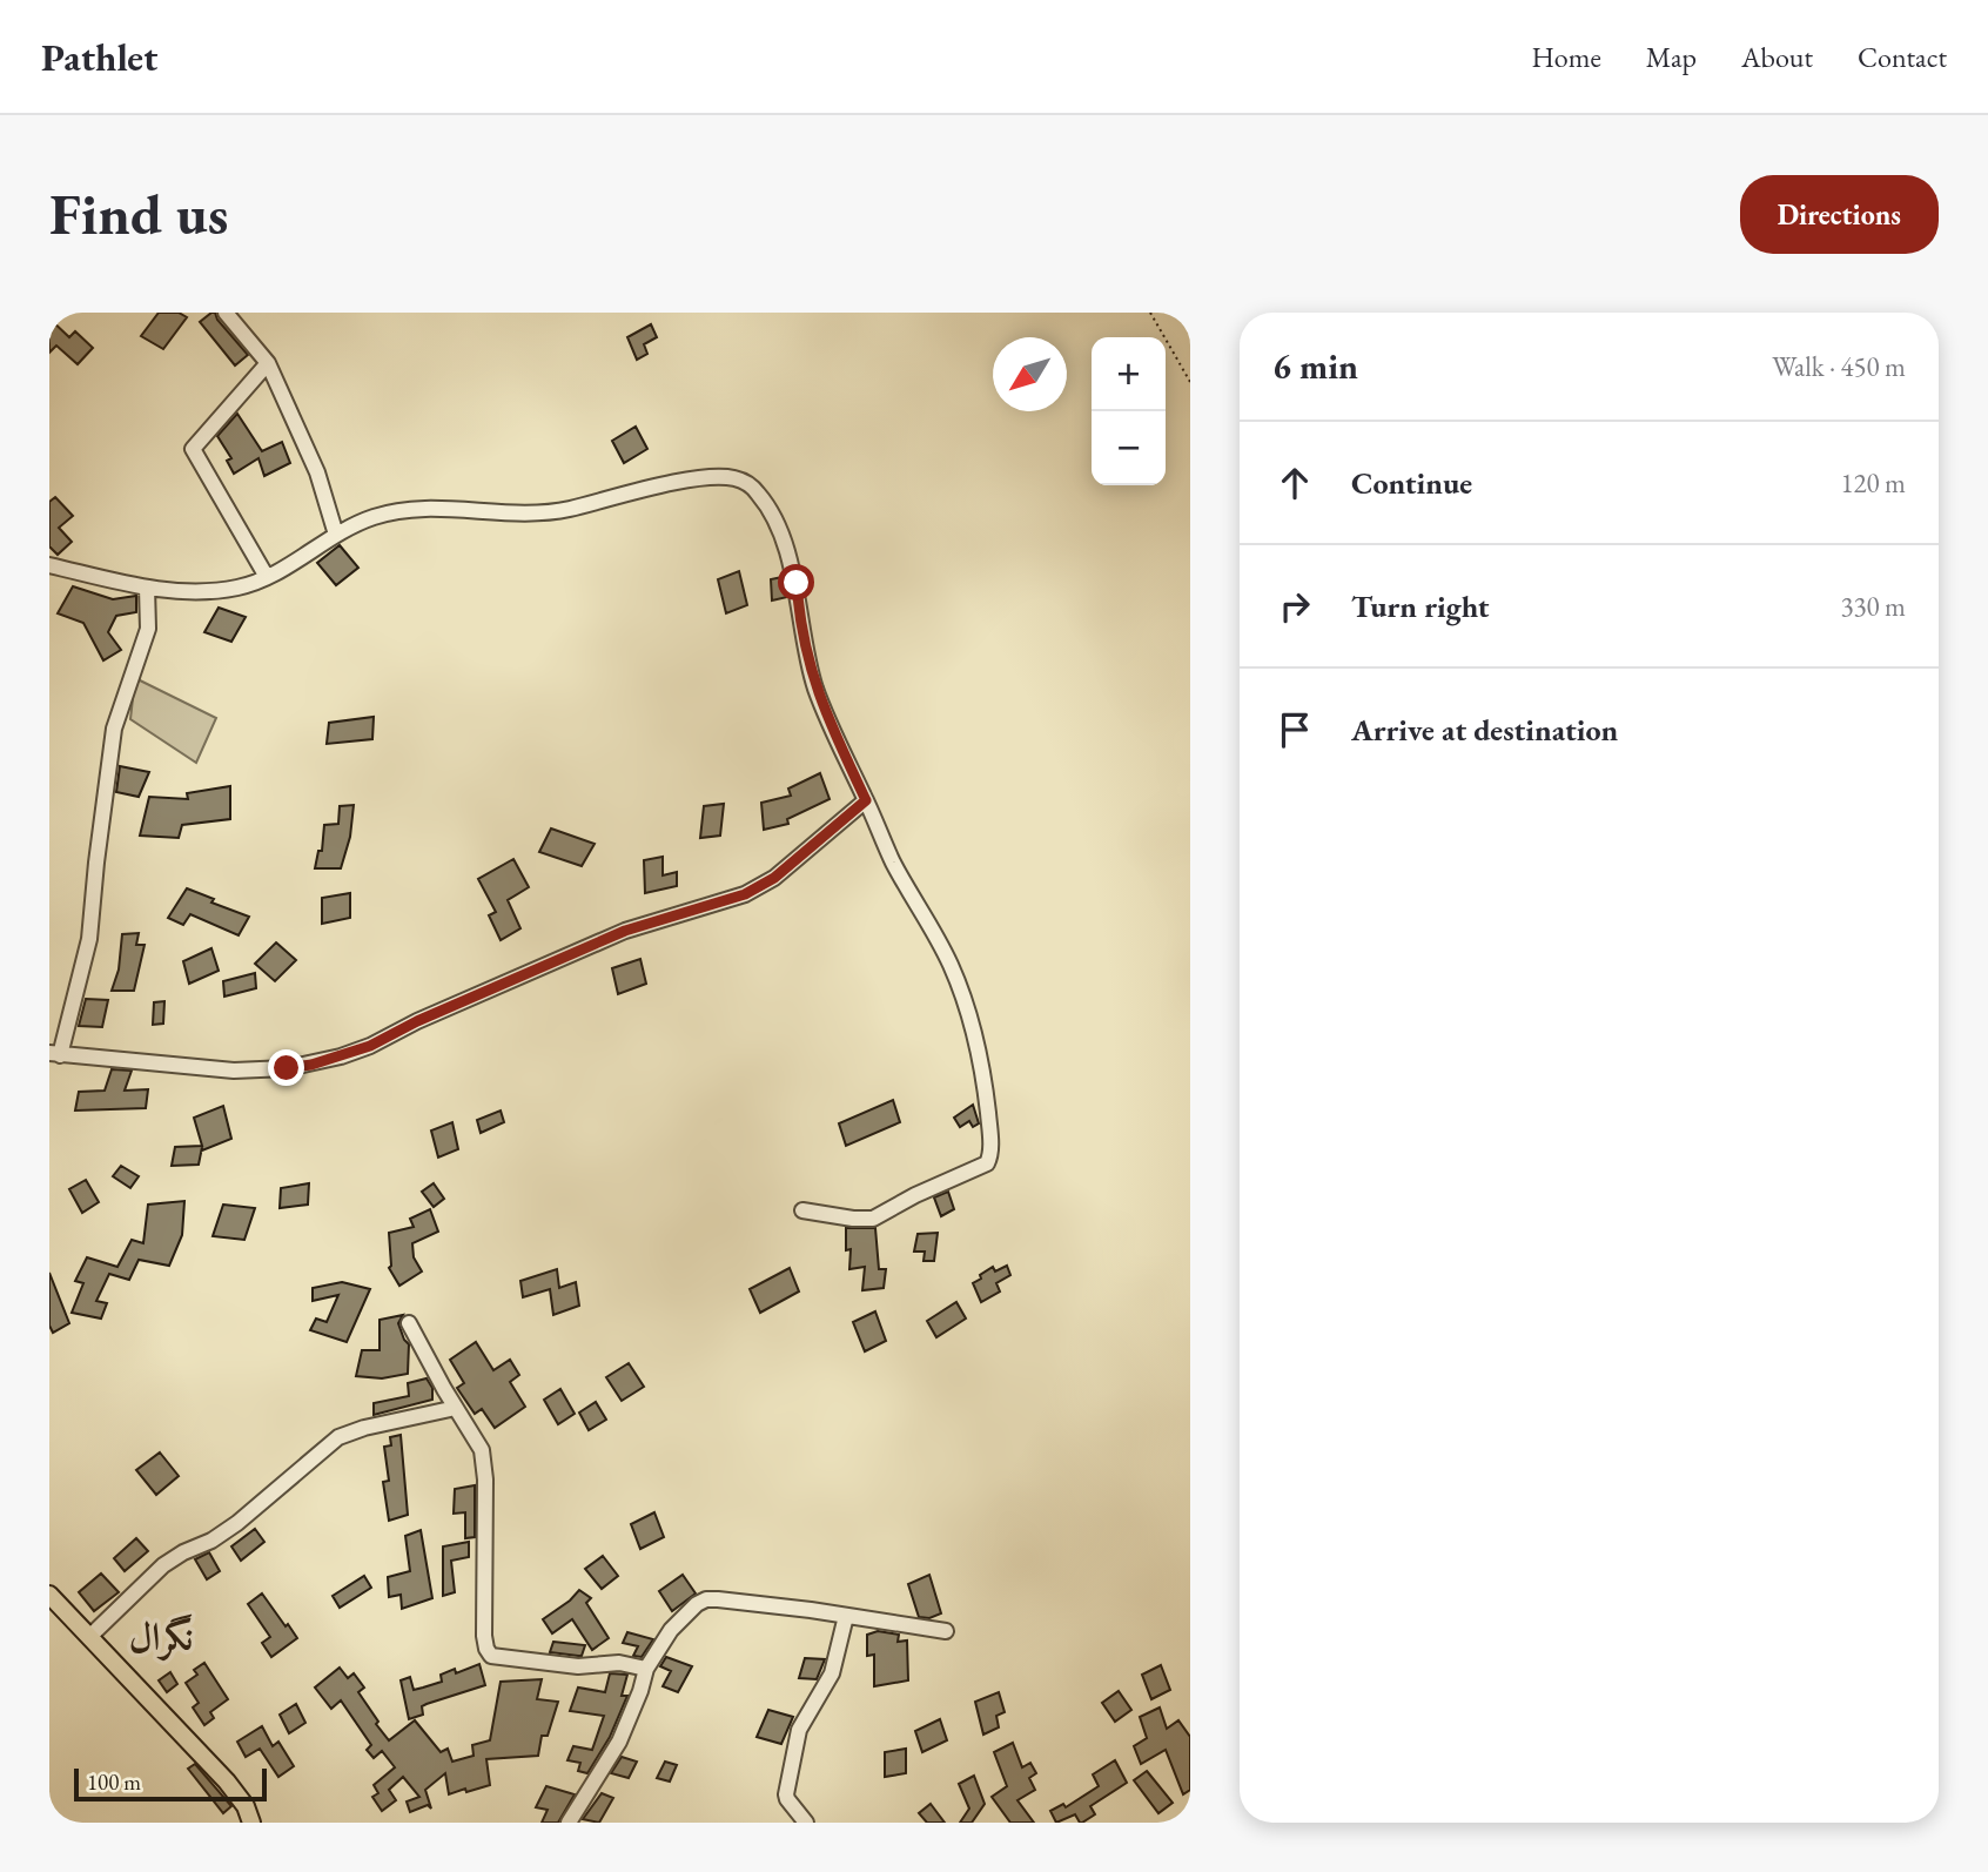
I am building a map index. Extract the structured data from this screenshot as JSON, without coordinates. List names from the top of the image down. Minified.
{"districts":["نگرال"],"scale_bar":"100 m","north":"bottom left","page":{"header":"Pathlet","nav":["Home","Map","About","Contact"],"buttons":"Directions","title":"Find us","heading":["6 min","Walk · 450 m"],"map_buttons":["+","−"],"list":[["Continue","120 m"],["Turn right","330 m"],"Arrive at destination"],"scale":"100 m"}}
